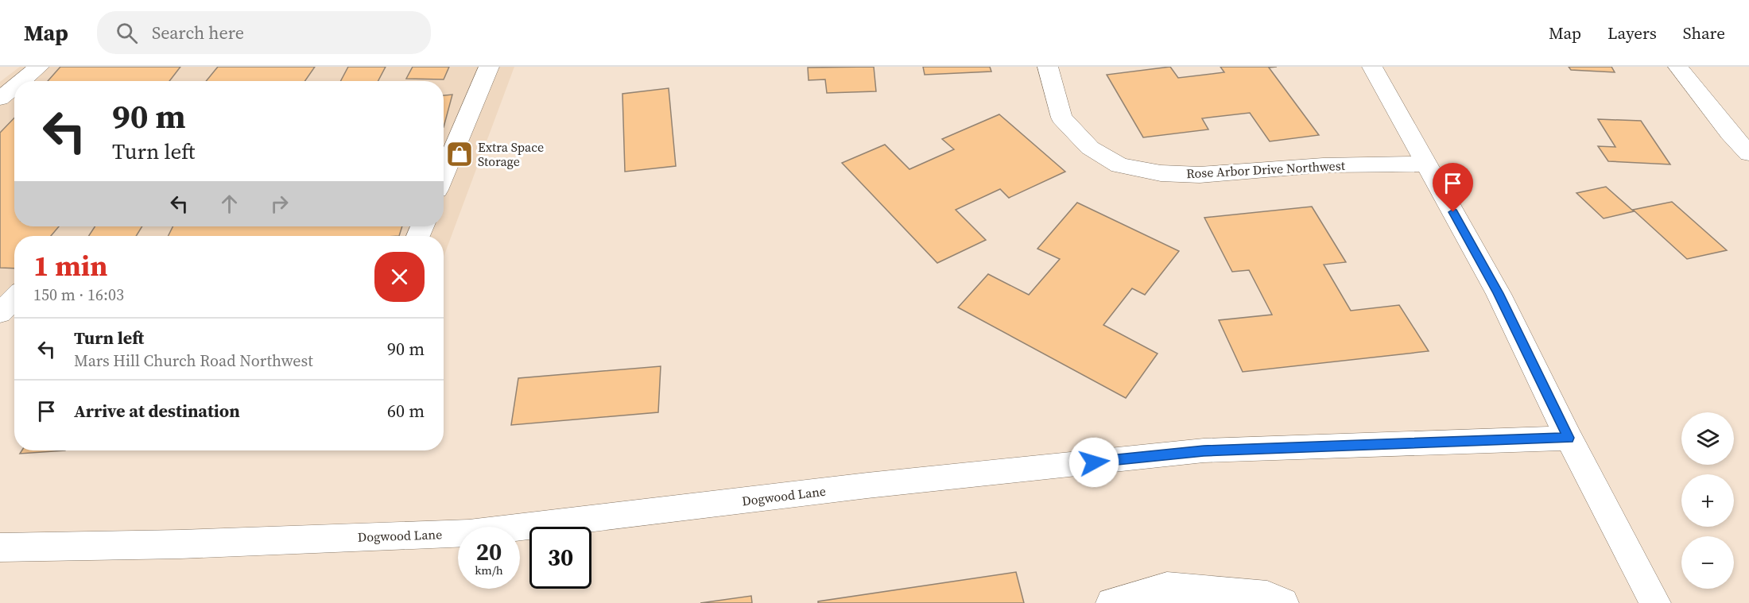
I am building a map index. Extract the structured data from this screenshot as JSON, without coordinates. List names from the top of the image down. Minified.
{"streets":{"street":["Rose Arbor Drive Northwest","Dogwood Lane"]},"places":{"shop":["Extra Space Storage"]},"page":{"header":"Map","search":"Search here","nav":["Map","Layers","Share"],"turn":["90 m","Turn left"],"heading":["1 min","150 m · 16:03"],"list":[{"name":"Turn left","note":"Mars Hill Church Road Northwest","value":"90 m"},{"name":"Arrive at destination","value":"60 m"}],"map_buttons":["+","−"],"speed":"20 km/h","limit":"30"}}
